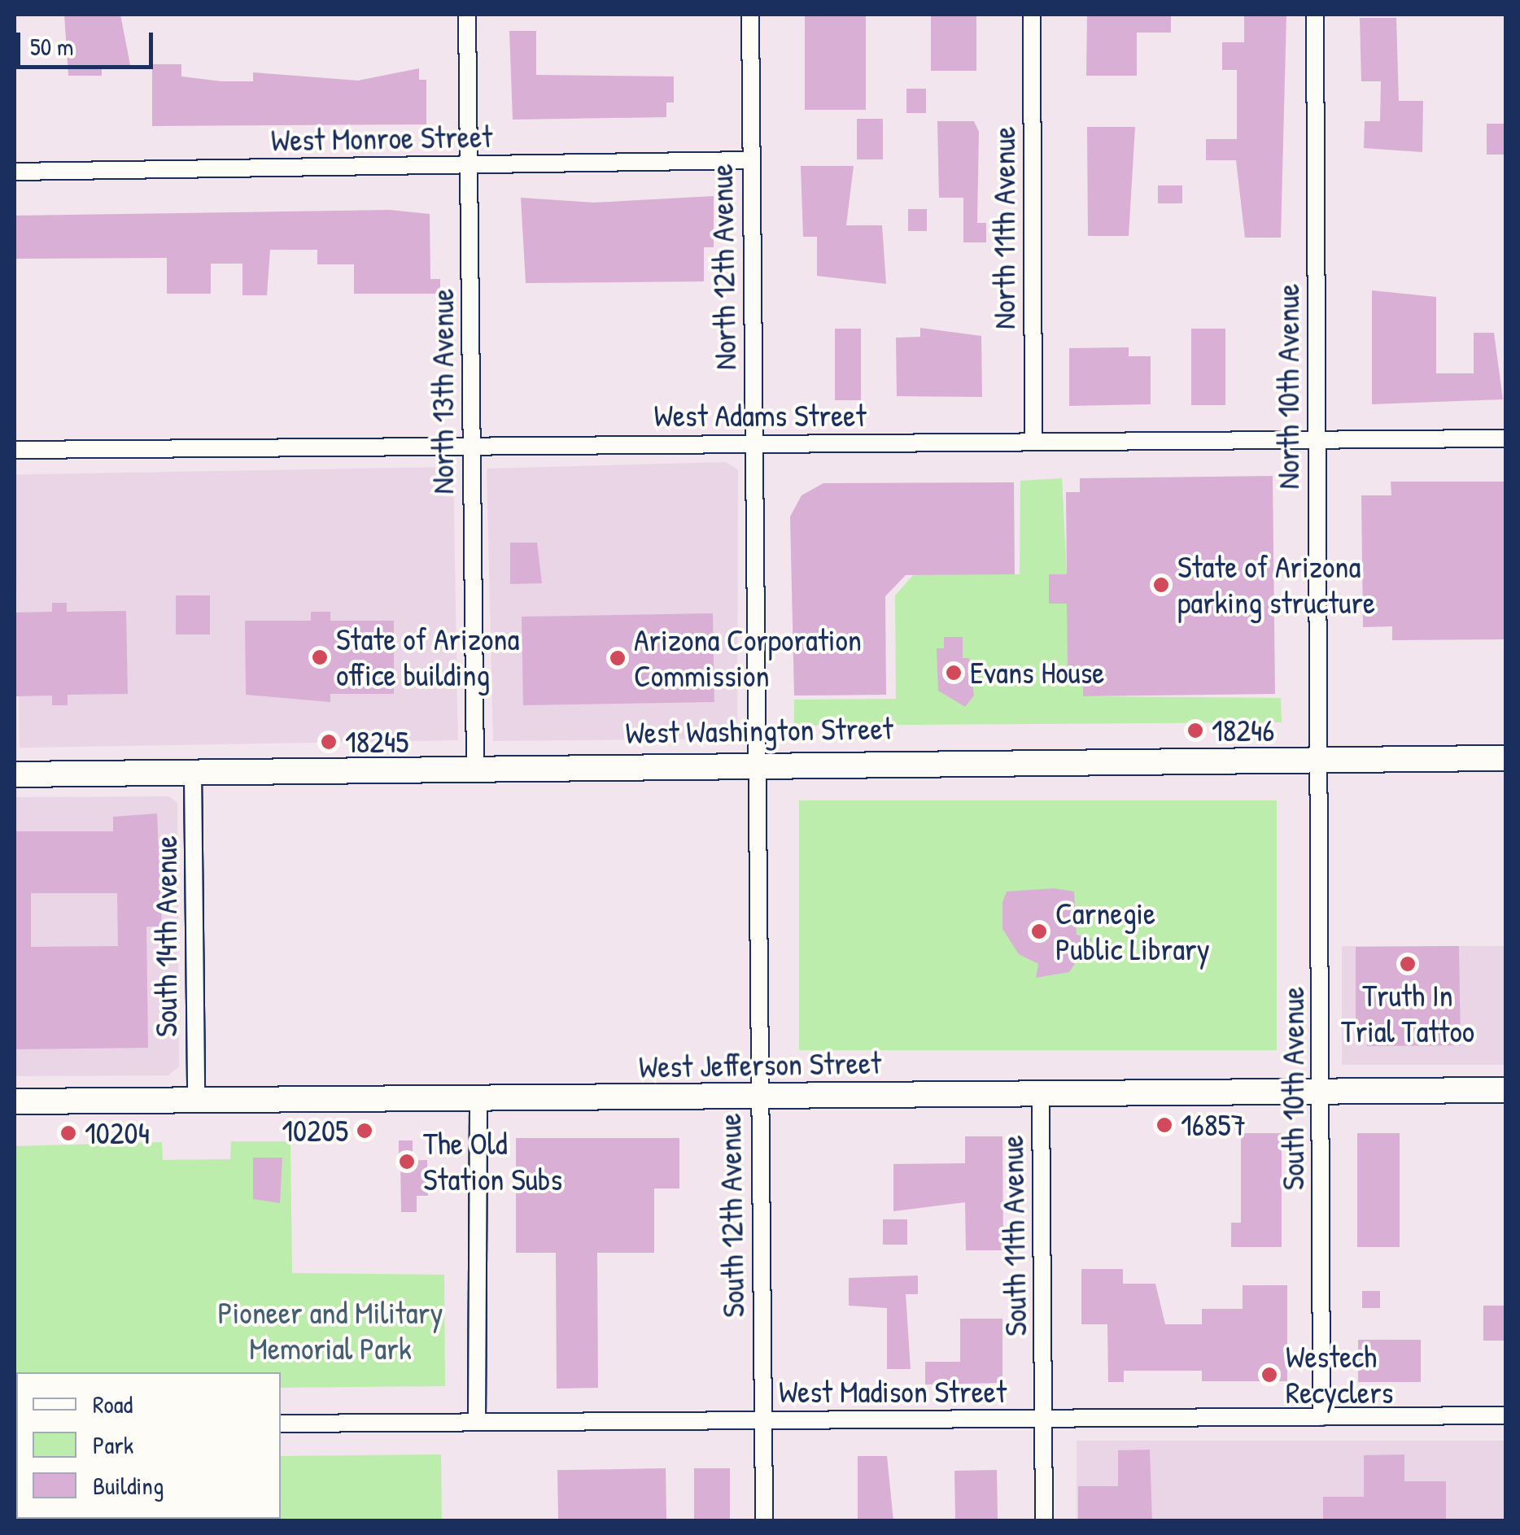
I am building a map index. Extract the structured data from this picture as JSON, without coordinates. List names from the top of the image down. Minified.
{"streets":{"main road":["West Washington Street","West Jefferson Street"],"street":["West Monroe Street","North 11th Avenue","North 12th Avenue","North 10th Avenue","North 13th Avenue","West Adams Street","South 14th Avenue","South 10th Avenue","South 12th Avenue","South 11th Avenue","West Madison Street"]},"crossings":[["West Monroe Street","North 12th Avenue"],["West Monroe Street","North 13th Avenue"],["North 11th Avenue","West Adams Street"],["North 12th Avenue","West Adams Street"],["North 12th Avenue","West Washington Street"],["North 12th Avenue","South 12th Avenue"],["North 10th Avenue","West Adams Street"],["North 10th Avenue","West Washington Street"],["North 10th Avenue","South 10th Avenue"],["North 13th Avenue","West Adams Street"],["North 13th Avenue","West Washington Street"],["West Washington Street","South 14th Avenue"],["West Washington Street","South 10th Avenue"],["West Washington Street","South 12th Avenue"],["South 14th Avenue","West Jefferson Street"],["West Jefferson Street","South 10th Avenue"],["West Jefferson Street","South 12th Avenue"],["West Jefferson Street","South 11th Avenue"],["South 10th Avenue","West Madison Street"],["South 12th Avenue","West Madison Street"],["South 11th Avenue","West Madison Street"]],"parks":["Pioneer and Military Memorial Park"],"places":["State of Arizona parking structure","State of Arizona office building","Arizona Corporation Commission","Evans House","18246","18245","Carnegie Public Library","Truth In Trial Tattoo","16857","10205","10204","The Old Station Subs","Westech Recyclers"],"legend":["Road","Park","Building"],"scale_bar":"50 m"}
